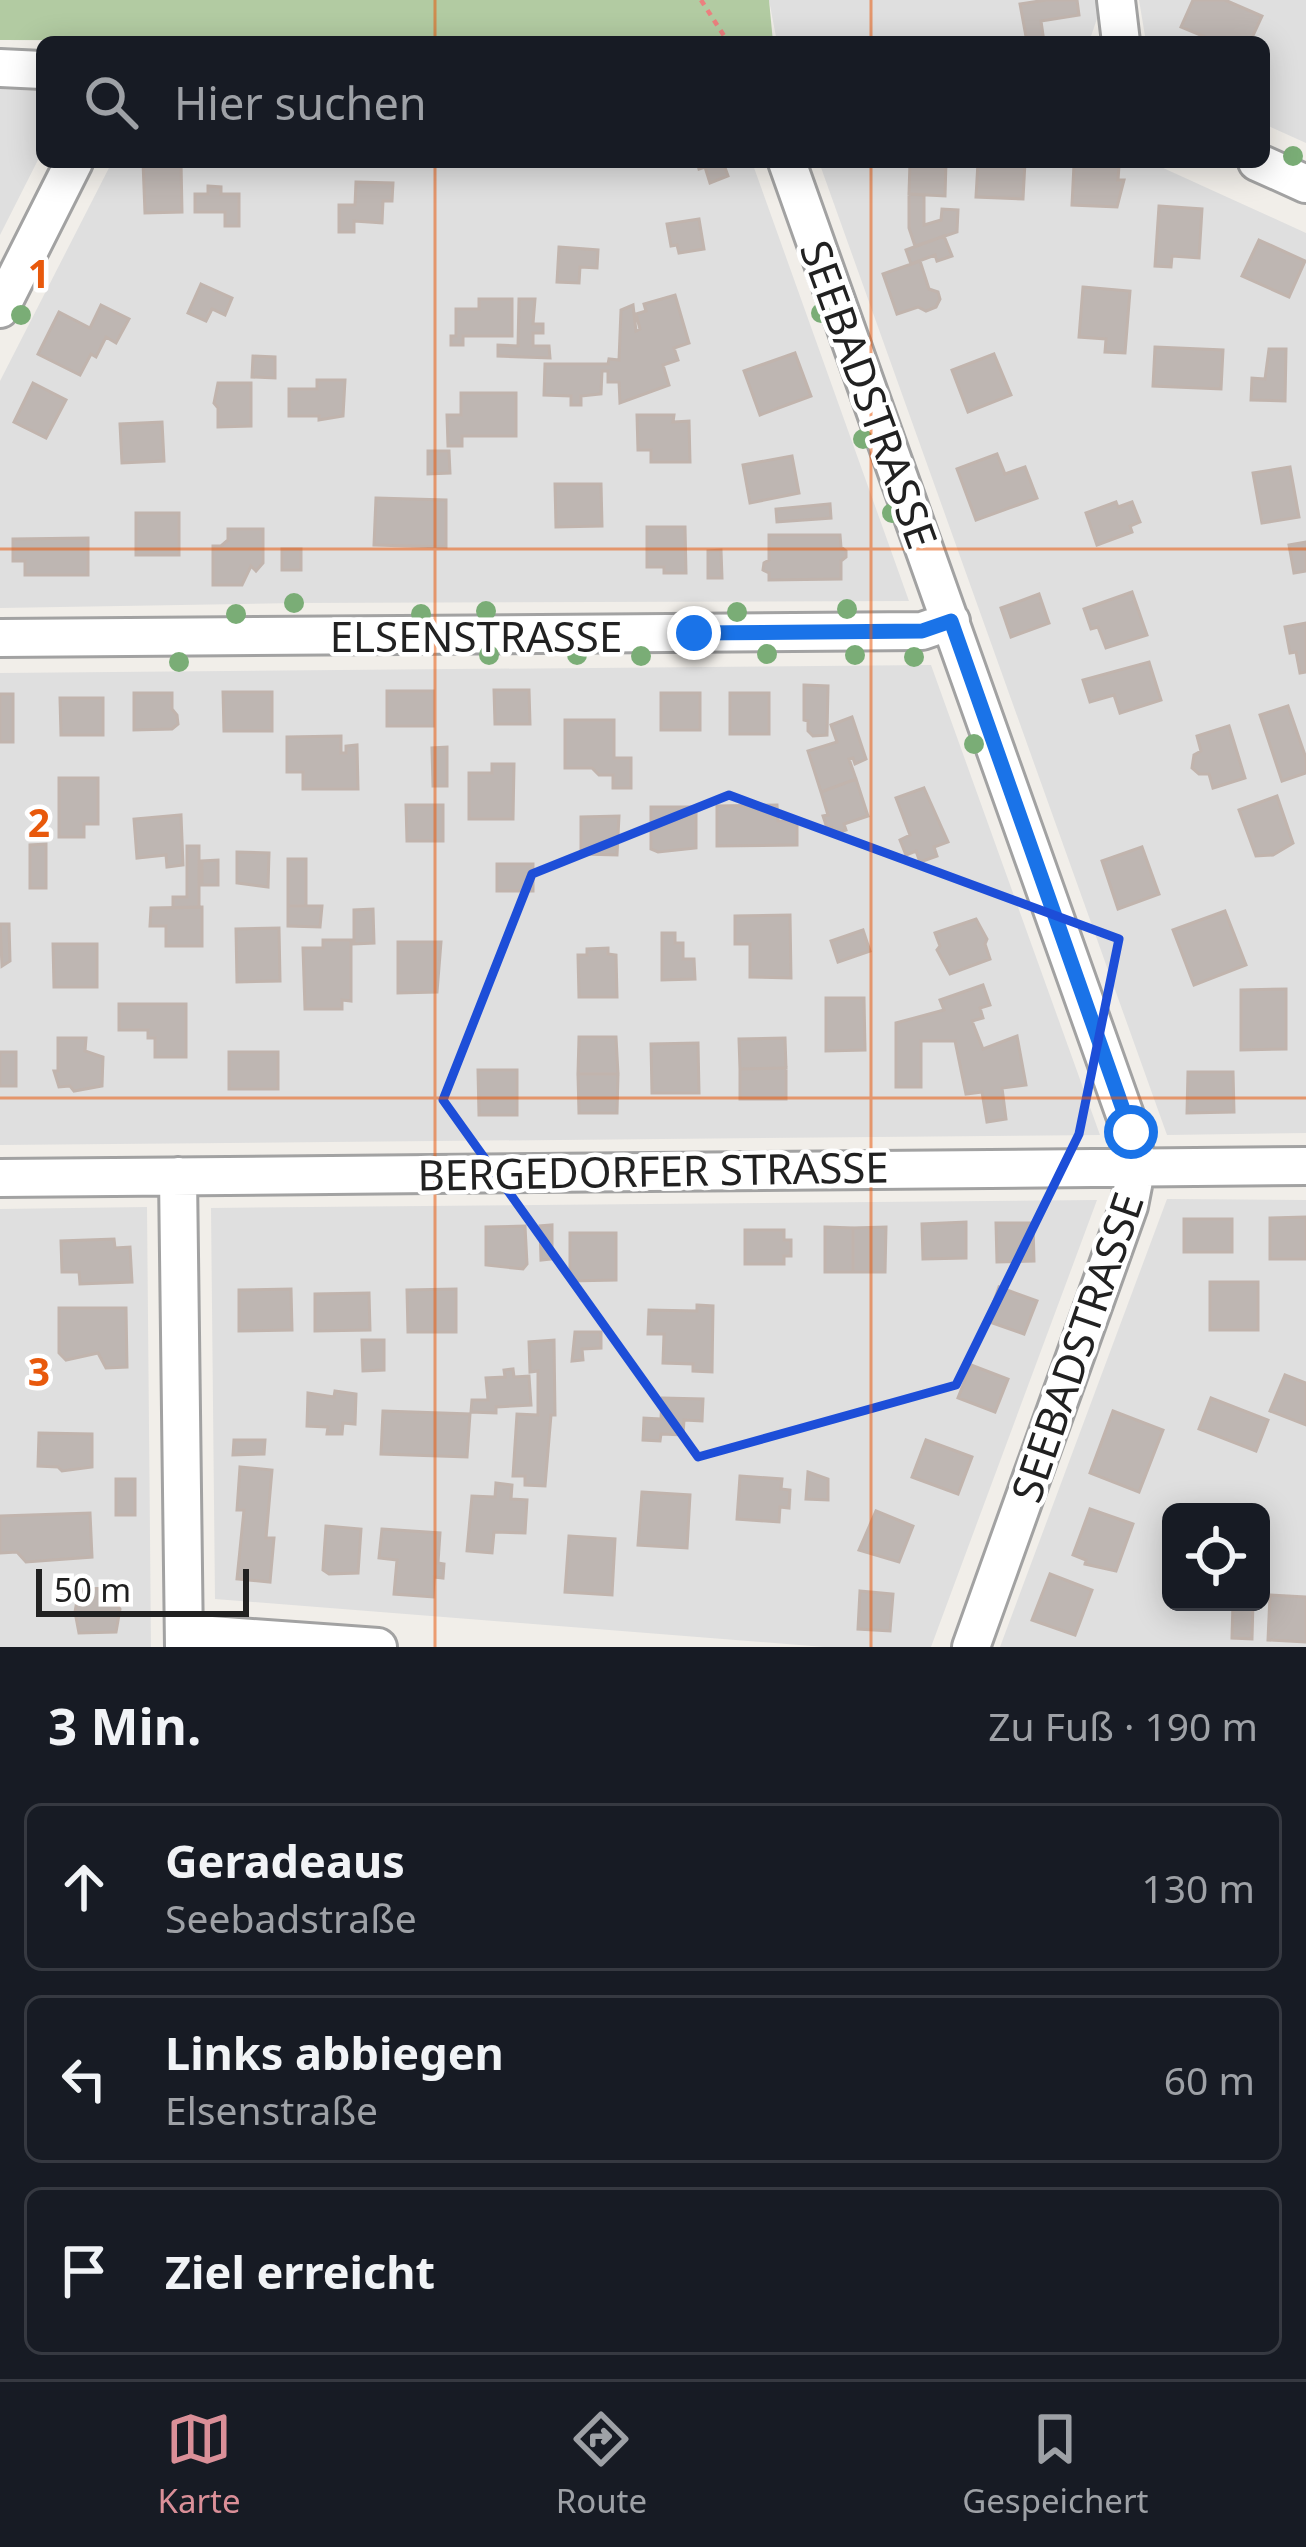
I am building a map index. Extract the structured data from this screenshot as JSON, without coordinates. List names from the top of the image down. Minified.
{"streets":{"street":["SEEBADSTRASSE","ELSENSTRASSE","BERGEDORFER STRASSE"]},"crossings":[["SEEBADSTRASSE","ELSENSTRASSE"],["SEEBADSTRASSE","BERGEDORFER STRASSE"]],"scale_bar":"50 m","page":{"search":"Hier suchen","scale":"50 m","heading":["3 Min.","Zu Fuß · 190 m"],"list":[["Geradeaus","Seebadstraße","130 m"],["Links abbiegen","Elsenstraße","60 m"],"Ziel erreicht"],"nav":["Karte","Route","Gespeichert"]},"grid":{"rows":["1","2","3"]}}
